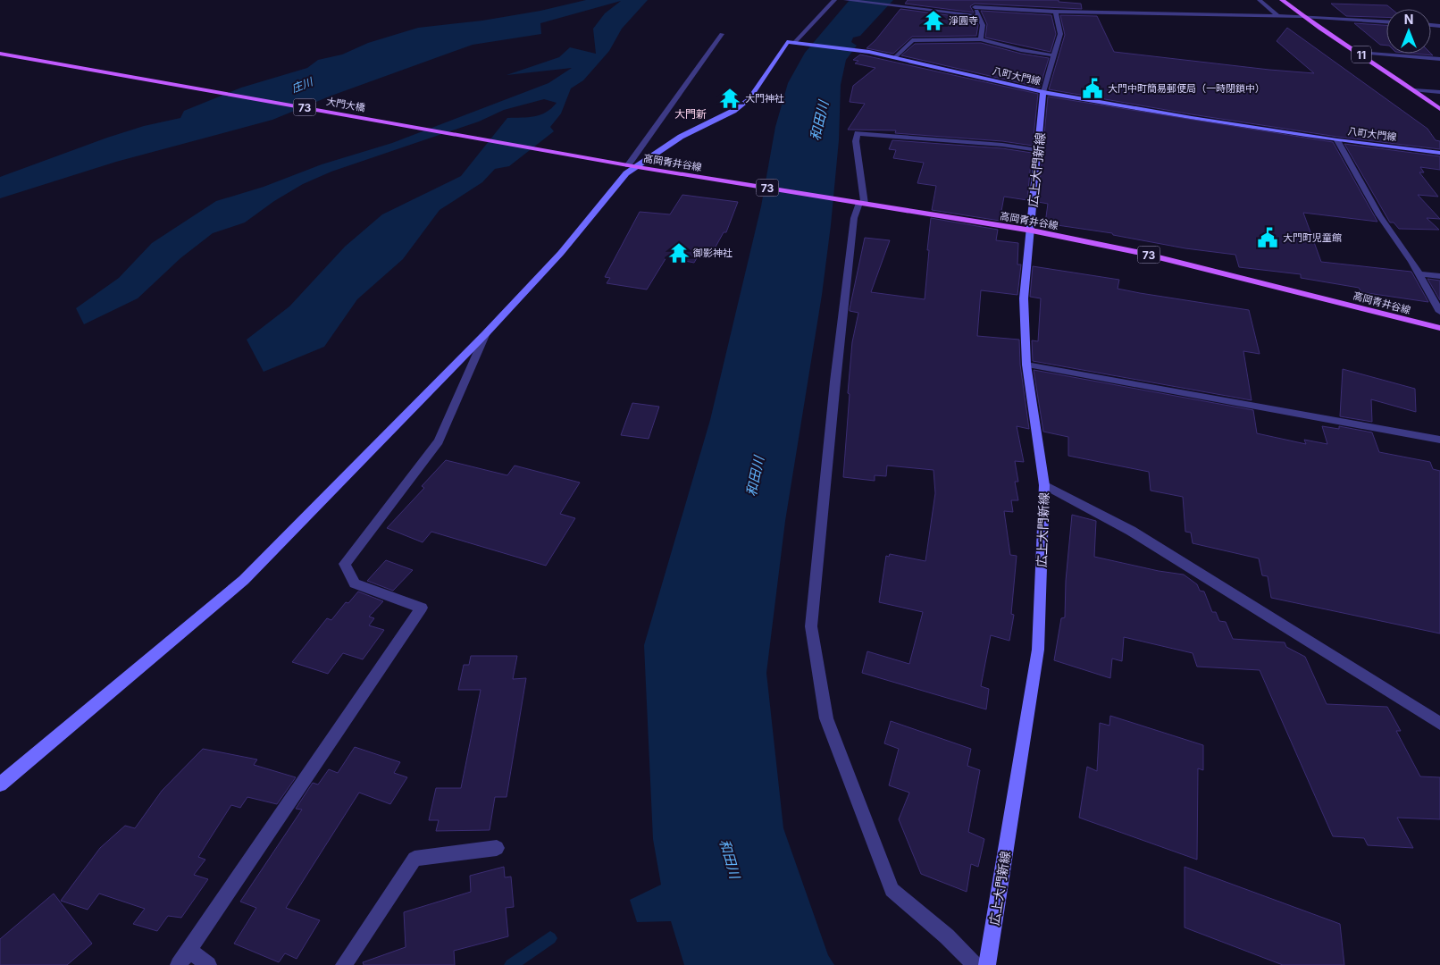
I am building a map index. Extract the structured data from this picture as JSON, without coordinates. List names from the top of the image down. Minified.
{"streets":{"main road":["11","八町大門線","大門大橋","73","高岡青井谷線","広上大門新線"]},"crossings":[["八町大門線","広上大門新線"],["大門大橋","高岡青井谷線"],["高岡青井谷線","広上大門新線"]],"districts":["大門新"],"water":["庄川","和田川"],"places":{"temple":["淨圓寺","大門神社","御影神社"],"public building":["大門中町簡易郵便局（一時閉鎖中）","大門町児童館"]},"north":"top"}
